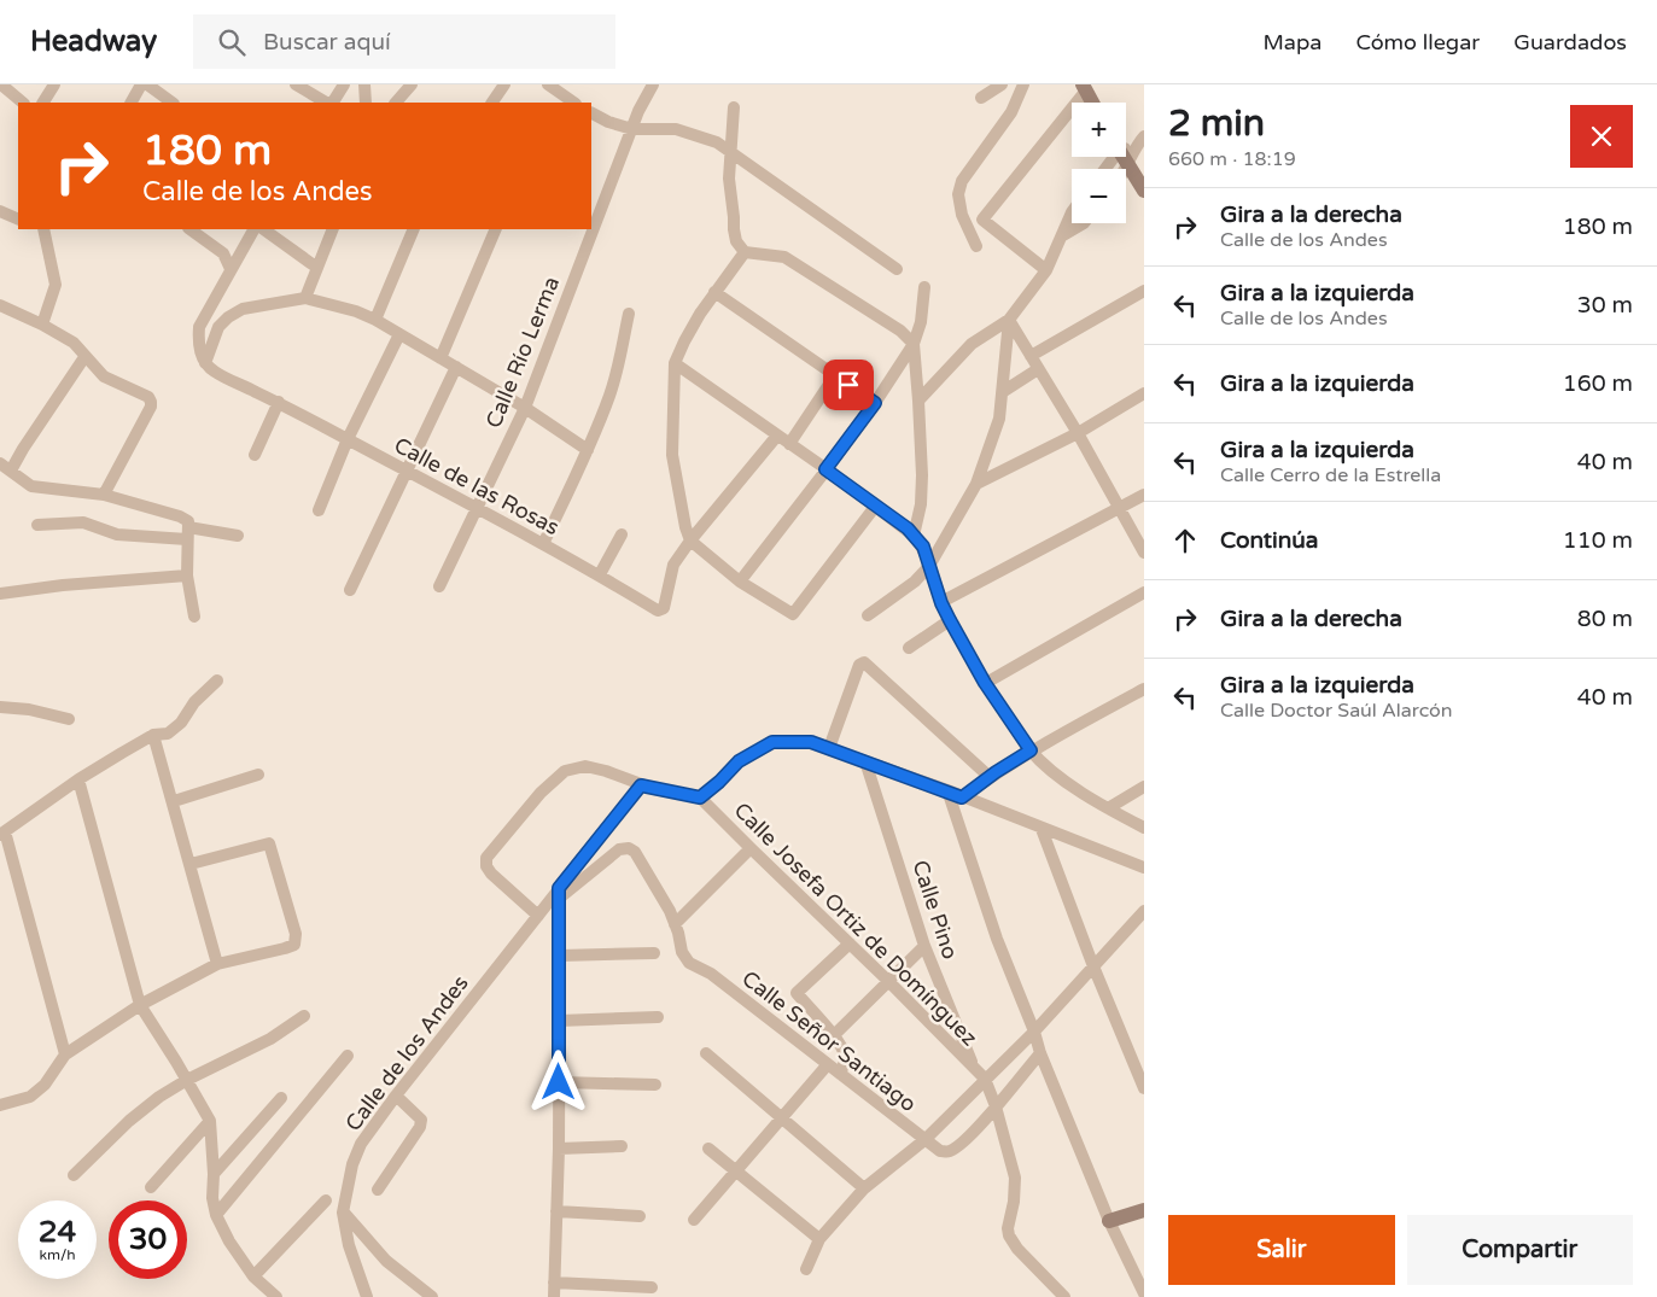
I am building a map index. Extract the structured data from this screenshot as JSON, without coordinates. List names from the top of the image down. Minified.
{"streets":{"street":["Calle Río Lerma","Calle de las Rosas","Calle Pino","Calle Josefa Ortiz de Domínguez","Calle Señor Santiago","Calle de los Andes"]},"crossings":[["Calle Río Lerma","Calle de las Rosas"],["Calle Pino","Calle Josefa Ortiz de Domínguez"],["Calle Señor Santiago","Calle de los Andes"]],"page":{"header":"Headway","search":"Buscar aquí","nav":["Mapa","Cómo llegar","Guardados"],"heading":["2 min","660 m · 18:19"],"map_buttons":["+","−"],"turn":["180 m","Calle de los Andes"],"list":[{"name":"Gira a la derecha","note":"Calle de los Andes","value":"180 m"},{"name":"Gira a la izquierda","note":"Calle de los Andes","value":"30 m"},{"name":"Gira a la izquierda","value":"160 m"},{"name":"Gira a la izquierda","note":"Calle Cerro de la Estrella","value":"40 m"},{"name":"Continúa","value":"110 m"},{"name":"Gira a la derecha","value":"80 m"},{"name":"Gira a la izquierda","note":"Calle Doctor Saúl Alarcón","value":"40 m"}],"speed":"24 km/h","limit":"30","buttons":["Salir","Compartir"]}}
